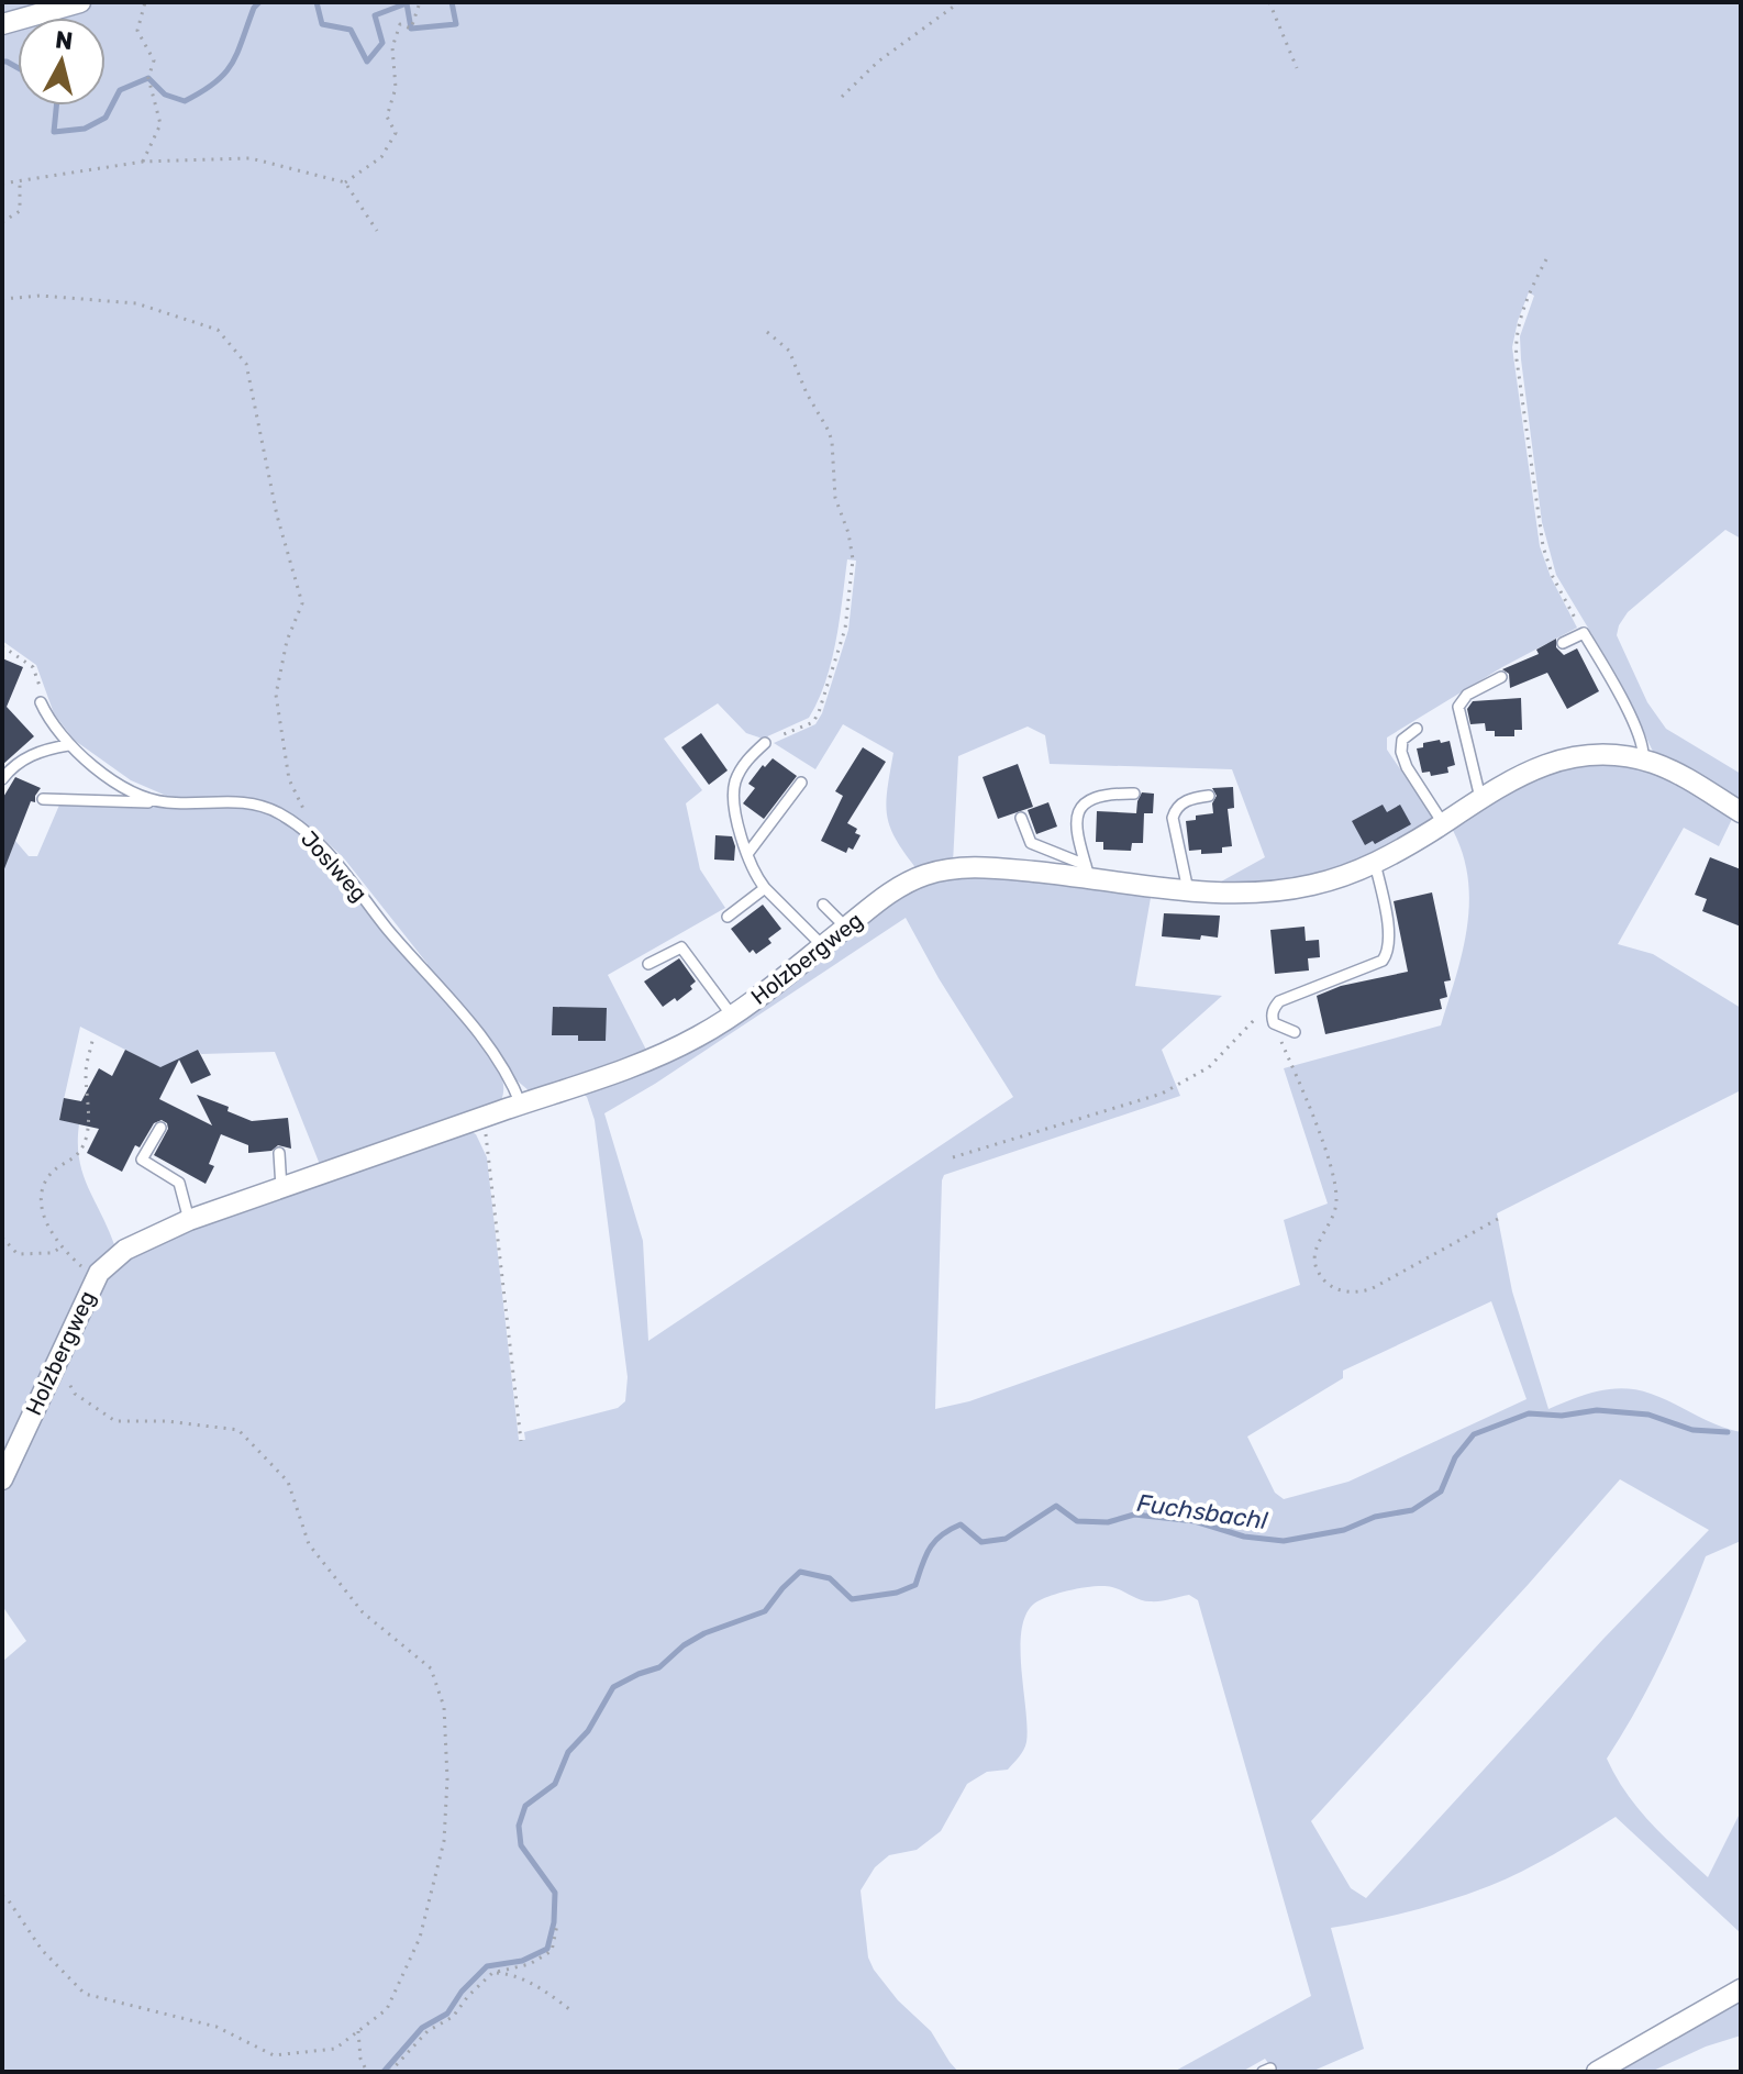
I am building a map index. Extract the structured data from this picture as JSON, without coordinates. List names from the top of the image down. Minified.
{"streets":{"street":["Holzbergweg"],"lane":["Joslweg"]},"crossings":[["Joslweg","Holzbergweg"]],"water":["Fuchsbachl"],"north":"top"}
